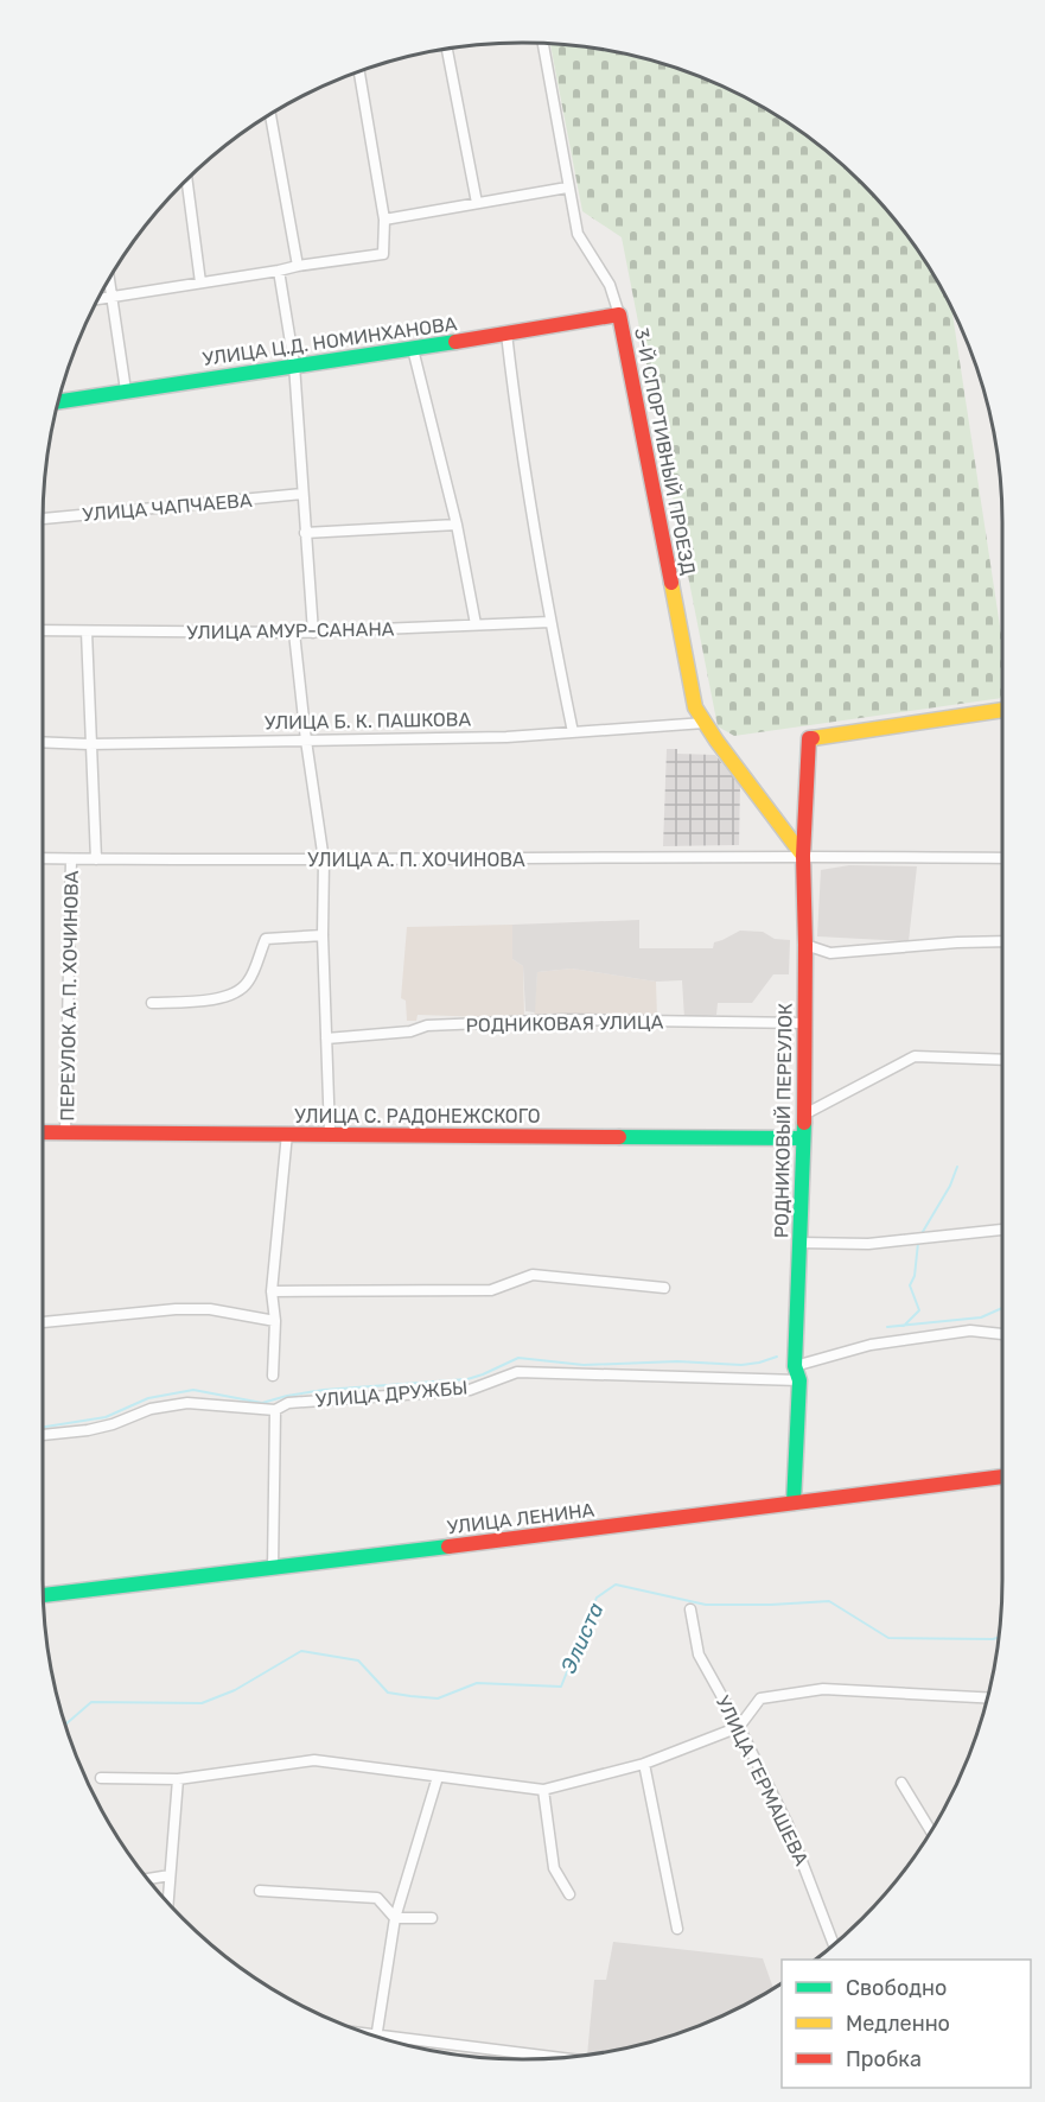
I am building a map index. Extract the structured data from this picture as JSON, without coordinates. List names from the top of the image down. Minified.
{"streets":{"street":["УЛИЦА Ц.Д. НОМИНХАНОВА","3-Й СПОРТИВНЫЙ ПРОЕЗД","УЛИЦА ЧАПЧАЕВА","УЛИЦА АМУР-САНАНА","УЛИЦА Б. К. ПАШКОВА","УЛИЦА А. П. ХОЧИНОВА","ПЕРЕУЛОК А. П. ХОЧИНОВА","РОДНИКОВАЯ УЛИЦА","УЛИЦА С. РАДОНЕЖСКОГО","РОДНИКОВЫЙ ПЕРЕУЛОК","УЛИЦА ДРУЖБЫ","УЛИЦА ЛЕНИНА","УЛИЦА ГЕРМАШЕВА"]},"crossings":[["УЛИЦА Ц.Д. НОМИНХАНОВА","3-Й СПОРТИВНЫЙ ПРОЕЗД"],["3-Й СПОРТИВНЫЙ ПРОЕЗД","УЛИЦА Б. К. ПАШКОВА"],["3-Й СПОРТИВНЫЙ ПРОЕЗД","УЛИЦА А. П. ХОЧИНОВА"],["3-Й СПОРТИВНЫЙ ПРОЕЗД","РОДНИКОВЫЙ ПЕРЕУЛОК"],["УЛИЦА АМУР-САНАНА","ПЕРЕУЛОК А. П. ХОЧИНОВА"],["УЛИЦА Б. К. ПАШКОВА","ПЕРЕУЛОК А. П. ХОЧИНОВА"],["УЛИЦА А. П. ХОЧИНОВА","ПЕРЕУЛОК А. П. ХОЧИНОВА"],["УЛИЦА А. П. ХОЧИНОВА","РОДНИКОВЫЙ ПЕРЕУЛОК"],["ПЕРЕУЛОК А. П. ХОЧИНОВА","УЛИЦА С. РАДОНЕЖСКОГО"],["РОДНИКОВАЯ УЛИЦА","РОДНИКОВЫЙ ПЕРЕУЛОК"],["УЛИЦА С. РАДОНЕЖСКОГО","РОДНИКОВЫЙ ПЕРЕУЛОК"],["РОДНИКОВЫЙ ПЕРЕУЛОК","УЛИЦА ДРУЖБЫ"],["РОДНИКОВЫЙ ПЕРЕУЛОК","УЛИЦА ЛЕНИНА"]],"water":["Элиста"],"legend":["Свободно","Медленно","Пробка"]}
